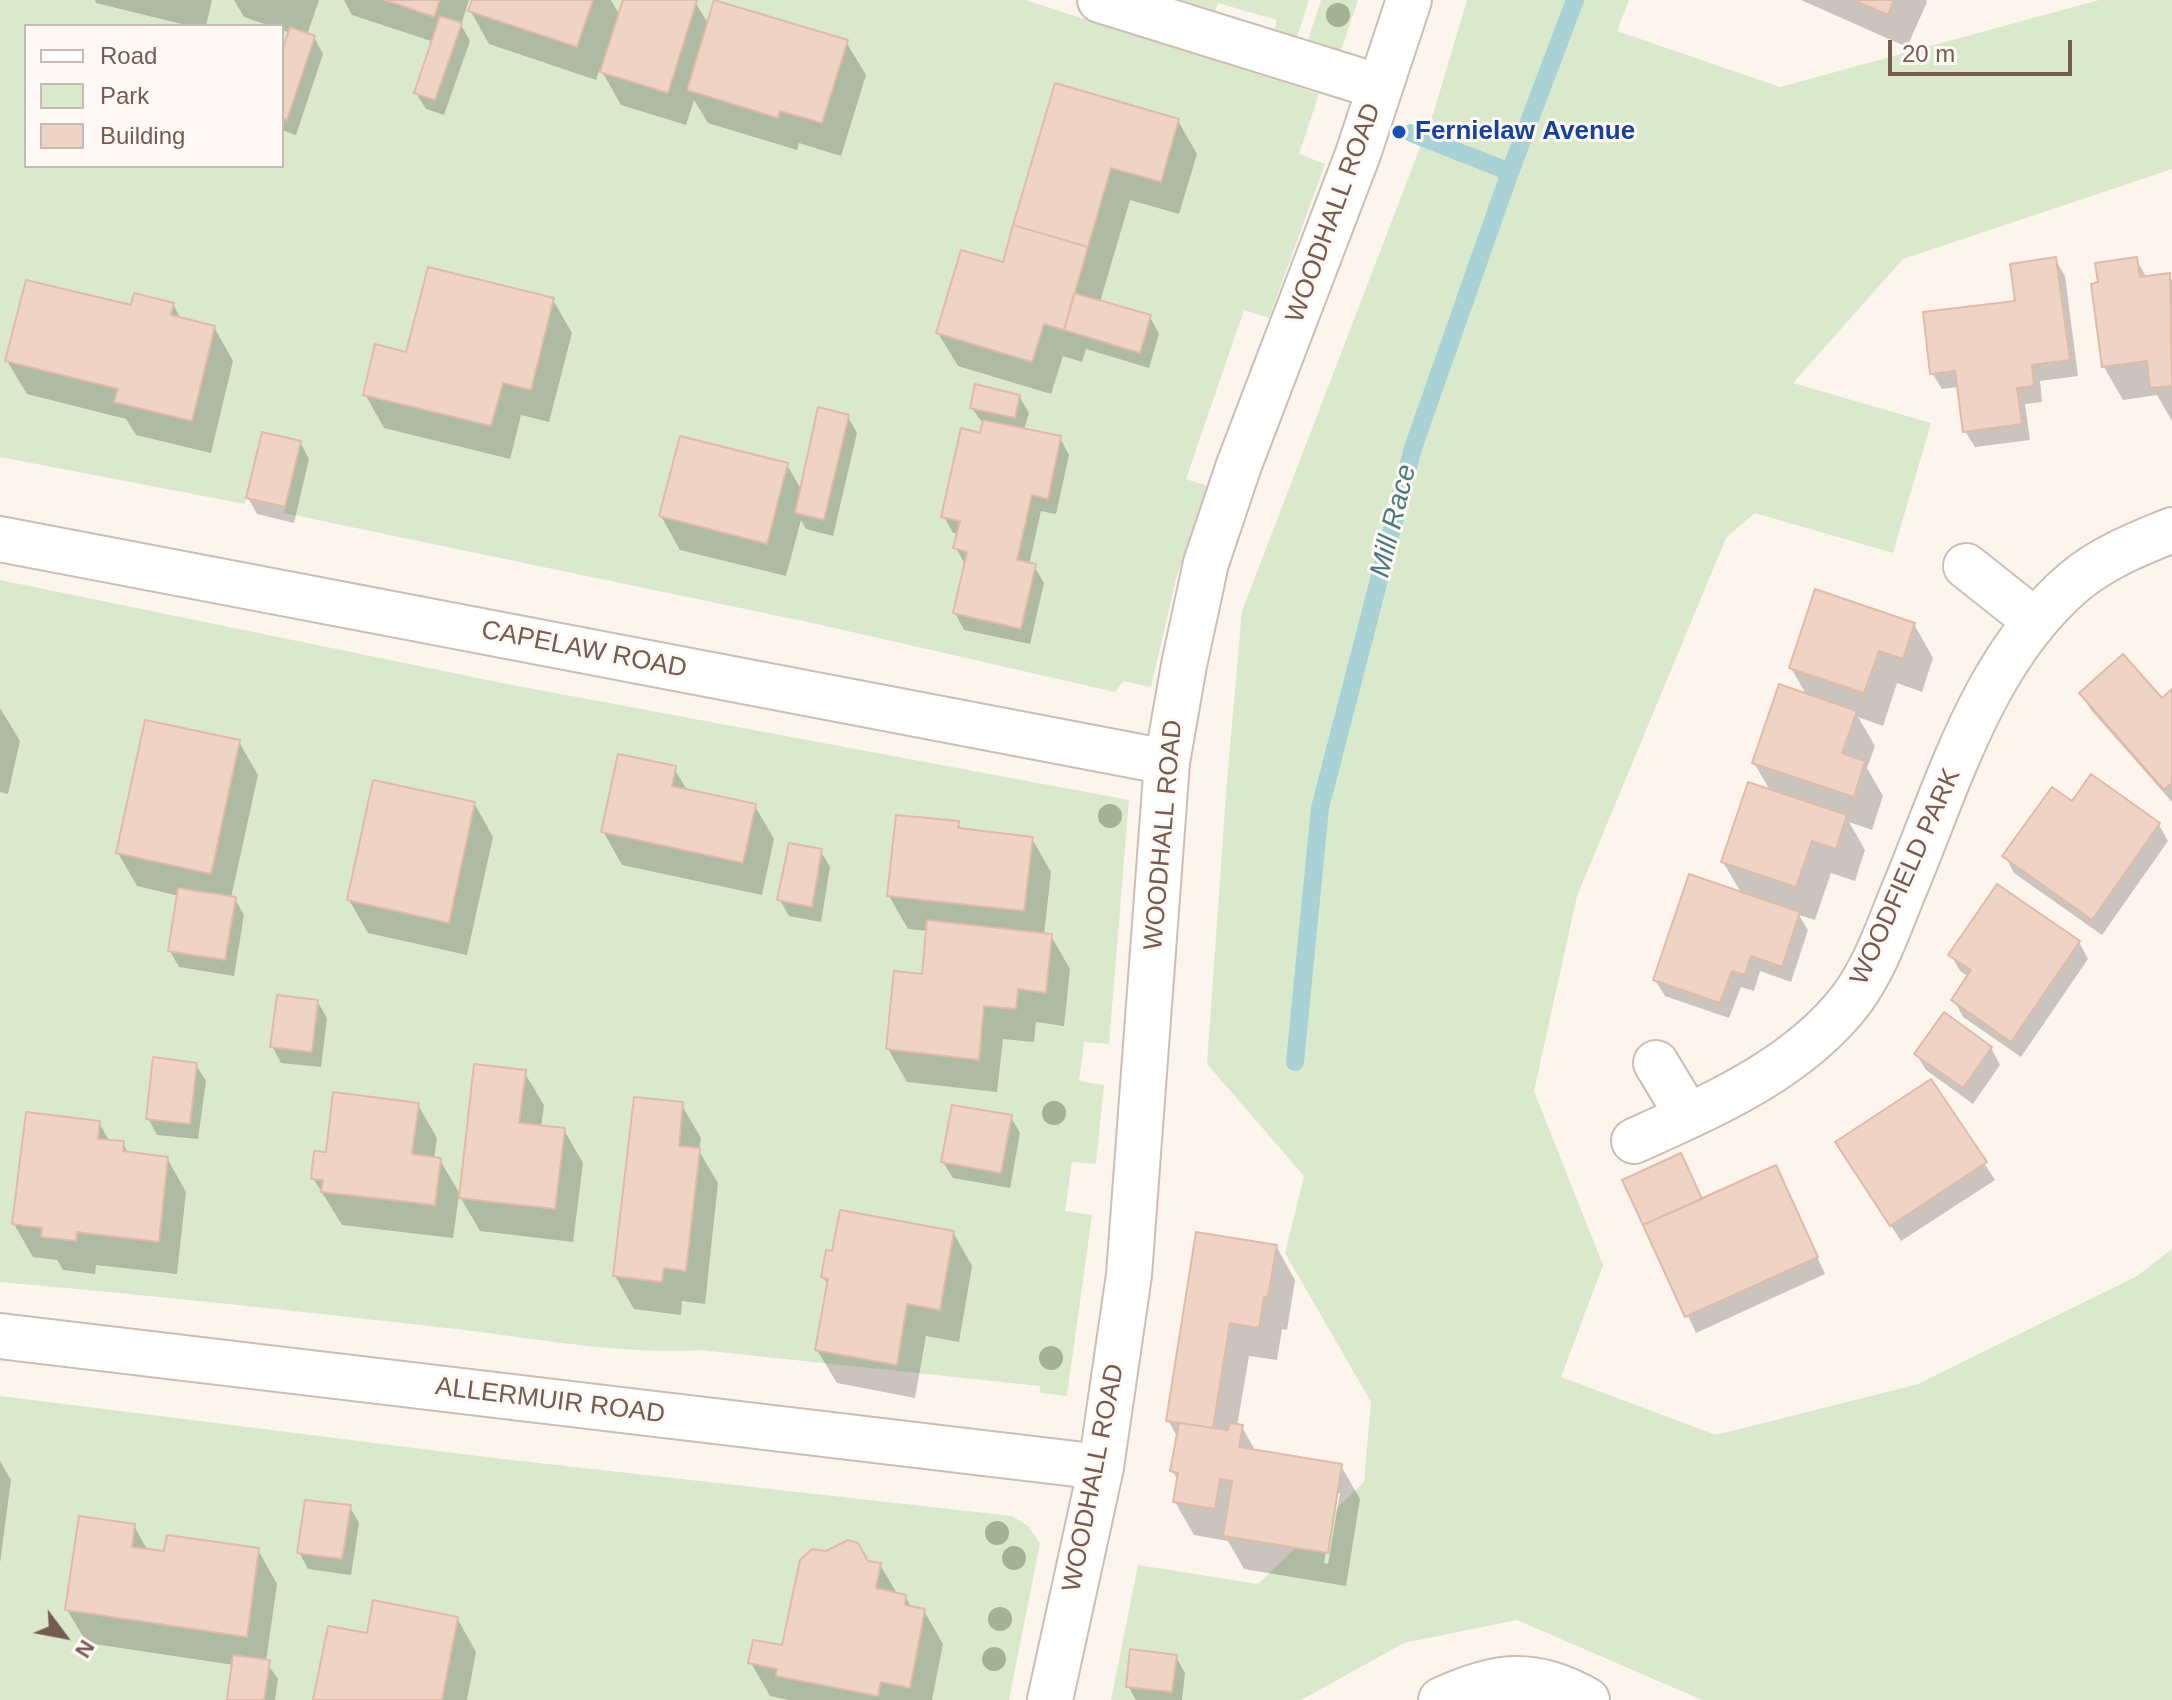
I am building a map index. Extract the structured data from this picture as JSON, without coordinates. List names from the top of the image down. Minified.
{"streets":{"street":["WOODHALL ROAD","CAPELAW ROAD","WOODFIELD PARK","ALLERMUIR ROAD"]},"crossings":[["WOODHALL ROAD","CAPELAW ROAD"],["WOODHALL ROAD","ALLERMUIR ROAD"]],"water":["Mill Race"],"places":["Fernielaw Avenue"],"legend":["Road","Park","Building"],"scale_bar":"20 m","north":"bottom right"}
